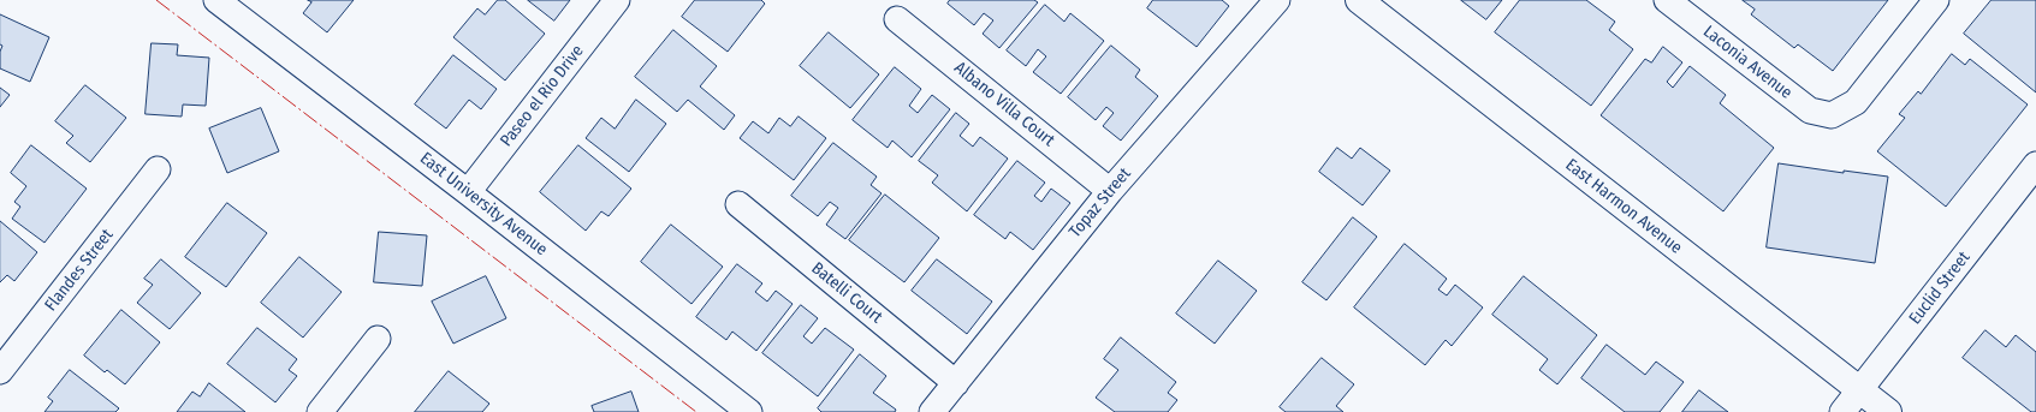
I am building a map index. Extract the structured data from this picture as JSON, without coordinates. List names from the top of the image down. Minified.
{"streets":{"main road":["East Harmon Avenue"],"street":["Laconia Avenue","Paseo el Rio Drive","Albano Villa Court","Topaz Street","East University Avenue","Flandes Street","Euclid Street","Batelli Court"]},"crossings":[["Paseo el Rio Drive","East University Avenue"],["Albano Villa Court","Topaz Street"],["Topaz Street","Batelli Court"],["East Harmon Avenue","Euclid Street"]]}
